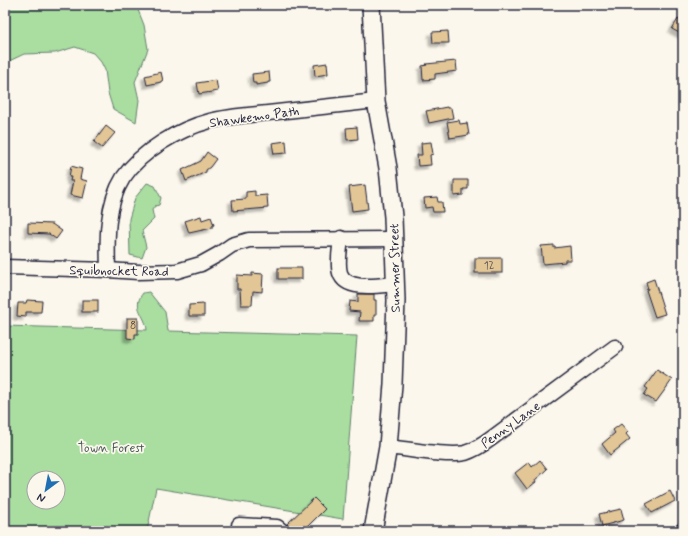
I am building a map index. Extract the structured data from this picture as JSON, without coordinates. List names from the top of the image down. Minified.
{"streets":{"main road":["Summer Street"],"street":["Shawkemo Path","Squibnocket Road","Penny Lane"]},"crossings":[["Shawkemo Path","Summer Street"],["Shawkemo Path","Squibnocket Road"],["Summer Street","Squibnocket Road"],["Summer Street","Penny Lane"]],"parks":["Town Forest"],"house_numbers":["12","8"],"north":"bottom left"}
